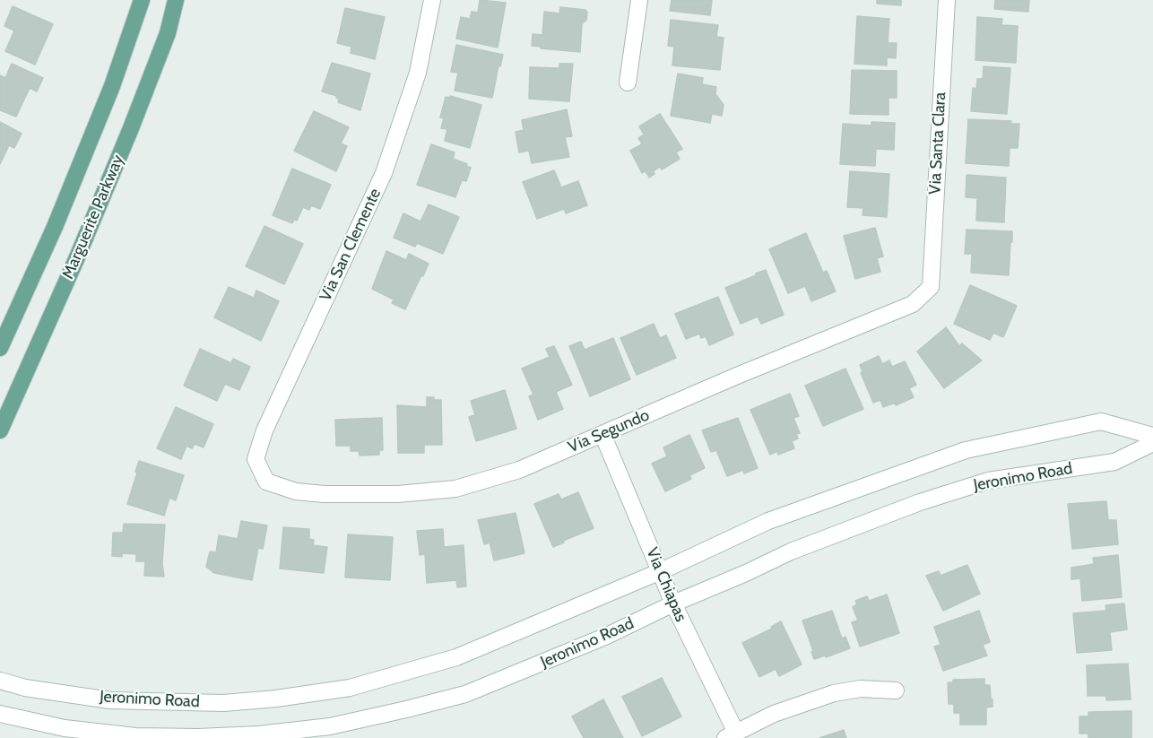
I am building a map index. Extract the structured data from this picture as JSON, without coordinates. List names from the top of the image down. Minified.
{"streets":{"main road":["Via Santa Clara","Marguerite Parkway","Via San Clemente","Via Segundo","Jeronimo Road","Via Chiapas"]},"crossings":[["Via Santa Clara","Via Segundo"],["Via San Clemente","Via Segundo"],["Via Segundo","Via Chiapas"],["Jeronimo Road","Via Chiapas"]]}
